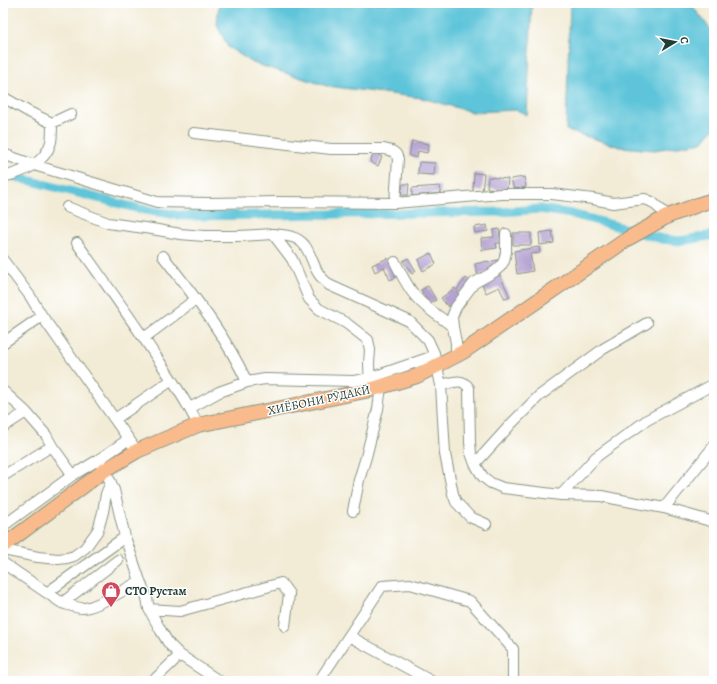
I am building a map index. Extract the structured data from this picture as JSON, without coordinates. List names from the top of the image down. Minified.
{"streets":{"highway":["ХИЁБОНИ РӮДАКӢ"]},"places":{"shop":["СТО Рустам"]},"north":"right"}
